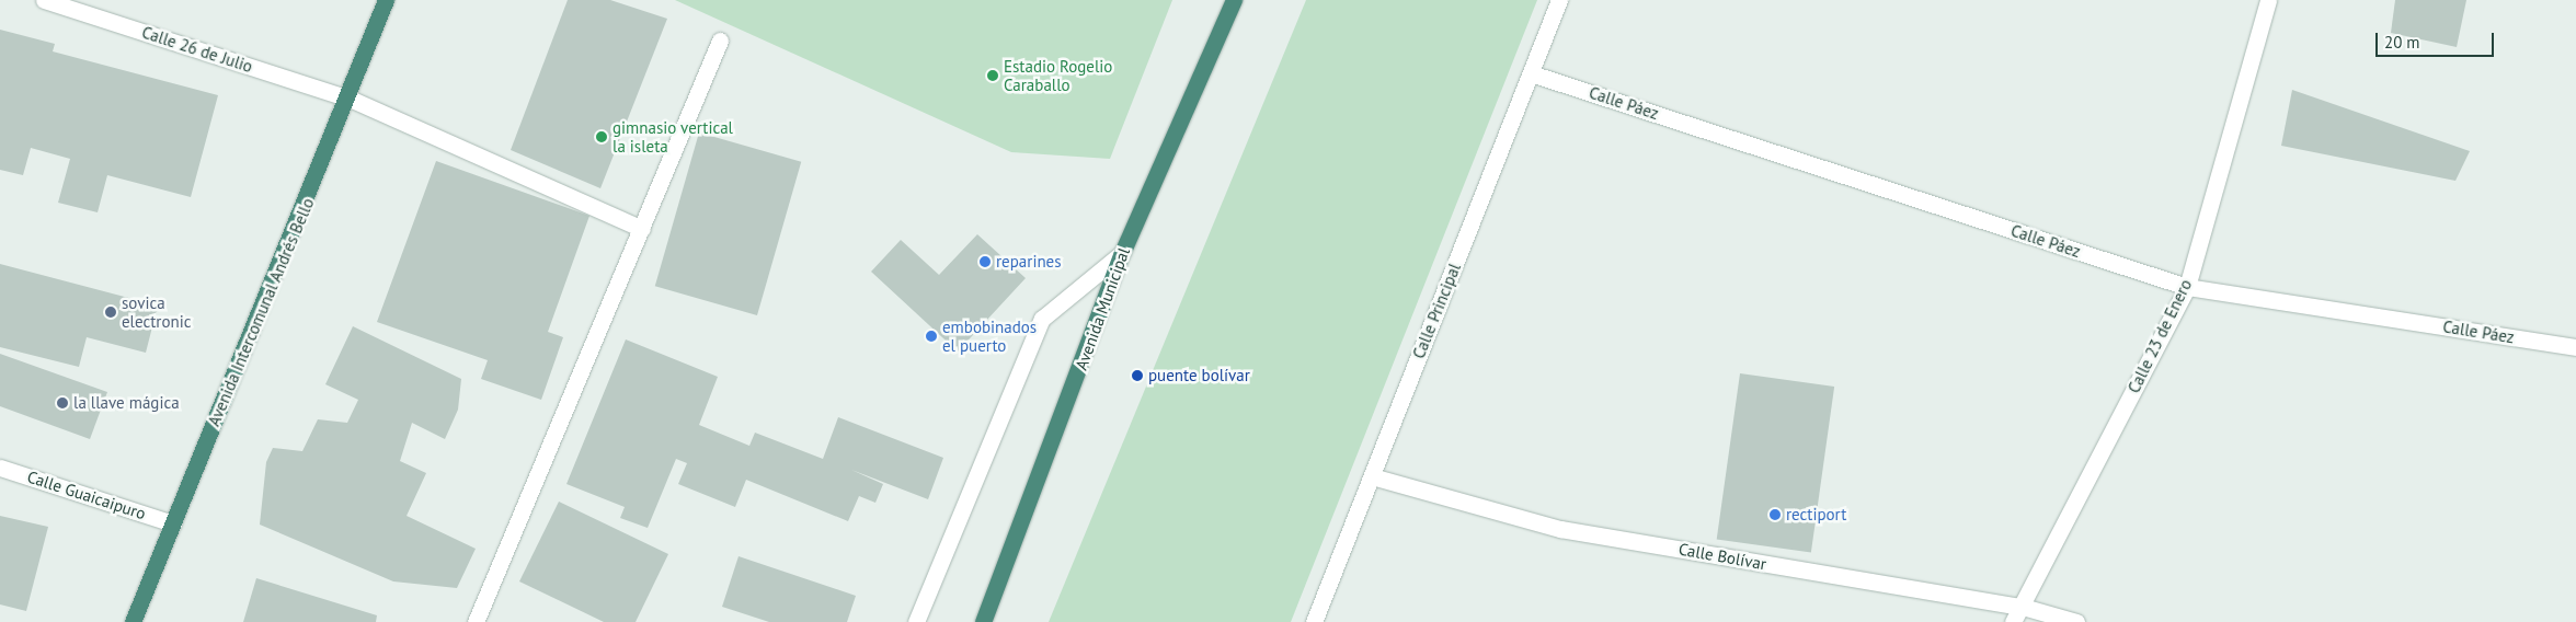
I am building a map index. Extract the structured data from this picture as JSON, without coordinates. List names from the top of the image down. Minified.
{"streets":{"highway":["Avenida Municipal","Avenida Intercomunal Andrés Bello"],"street":["Calle 26 de Julio","Calle Páez","Calle Principal","Calle 23 de Enero","Calle Guaicaipuro","Calle Bolívar"]},"crossings":[["Calle 26 de Julio","Avenida Intercomunal Andrés Bello"],["Calle Páez","Calle Principal"],["Calle Páez","Calle 23 de Enero"],["Calle Principal","Calle Bolívar"],["Avenida Intercomunal Andrés Bello","Calle Guaicaipuro"],["Calle 23 de Enero","Calle Bolívar"]],"places":["Estadio Rogelio Caraballo","gimnasio vertical la isleta","reparines","sovica electronic","embobinados el puerto","puente bolívar","la llave mágica","rectiport"],"scale_bar":"20 m"}
